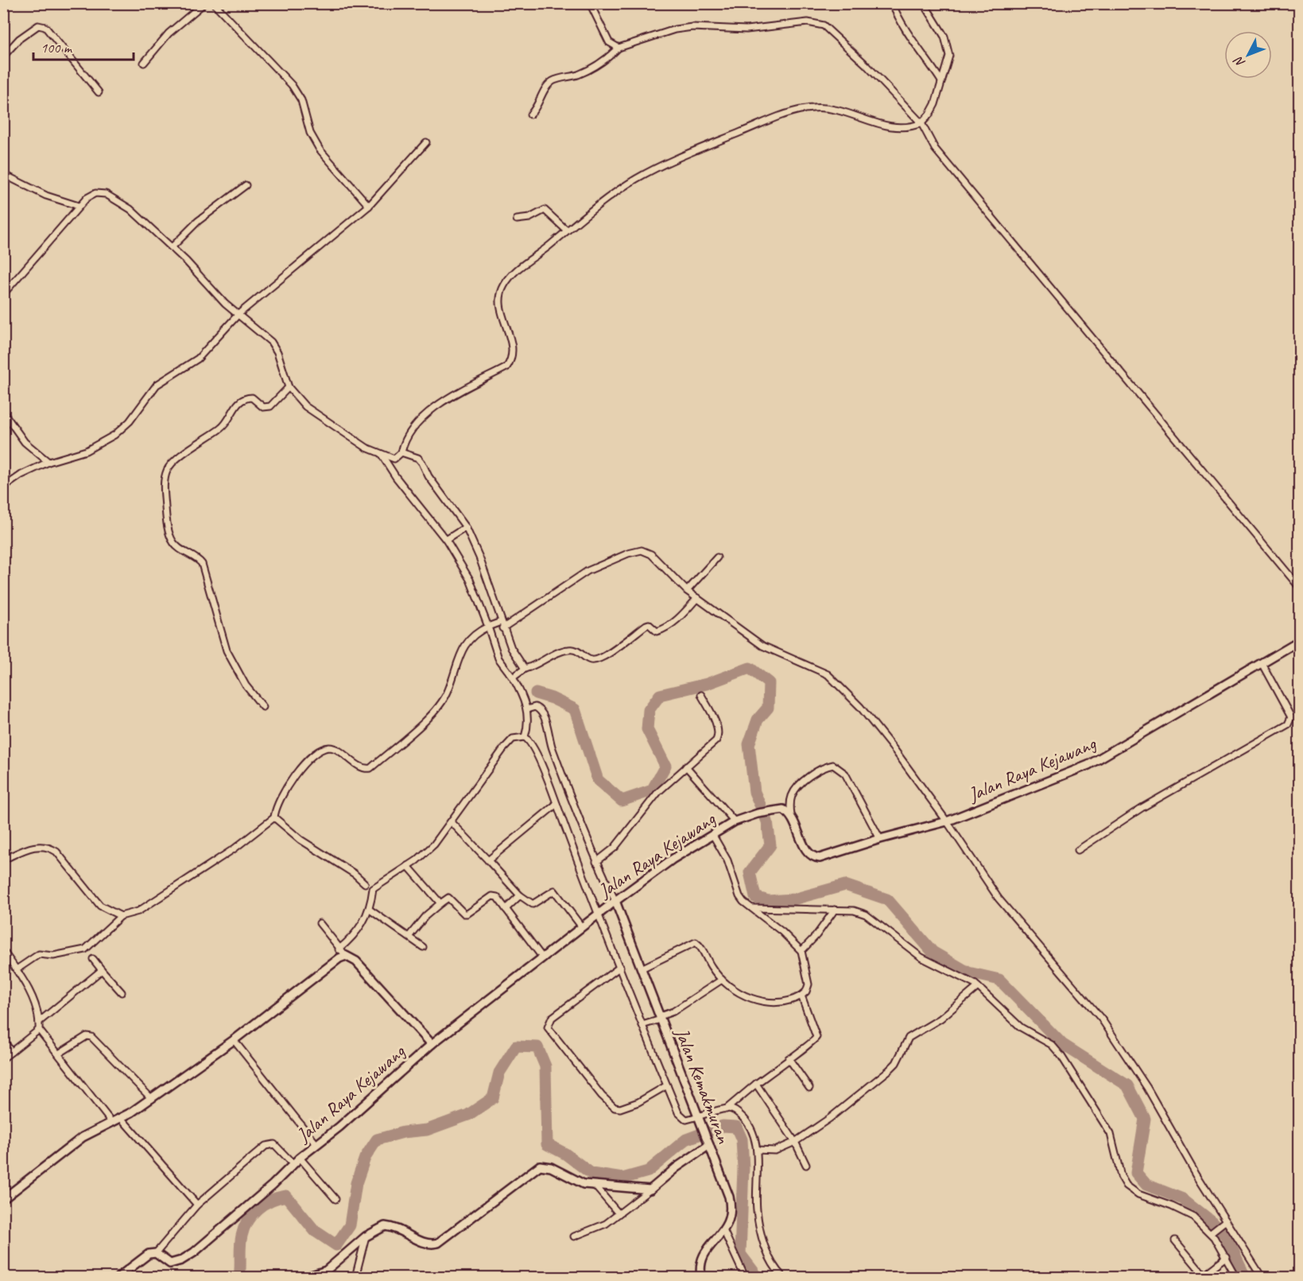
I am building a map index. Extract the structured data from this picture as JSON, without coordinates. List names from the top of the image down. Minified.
{"streets":{"street":["Jalan Raya Kejawang","Jalan Kemakmuran"]},"crossings":[["Jalan Raya Kejawang","Jalan Kemakmuran"]],"scale_bar":"100 m","north":"bottom left"}
